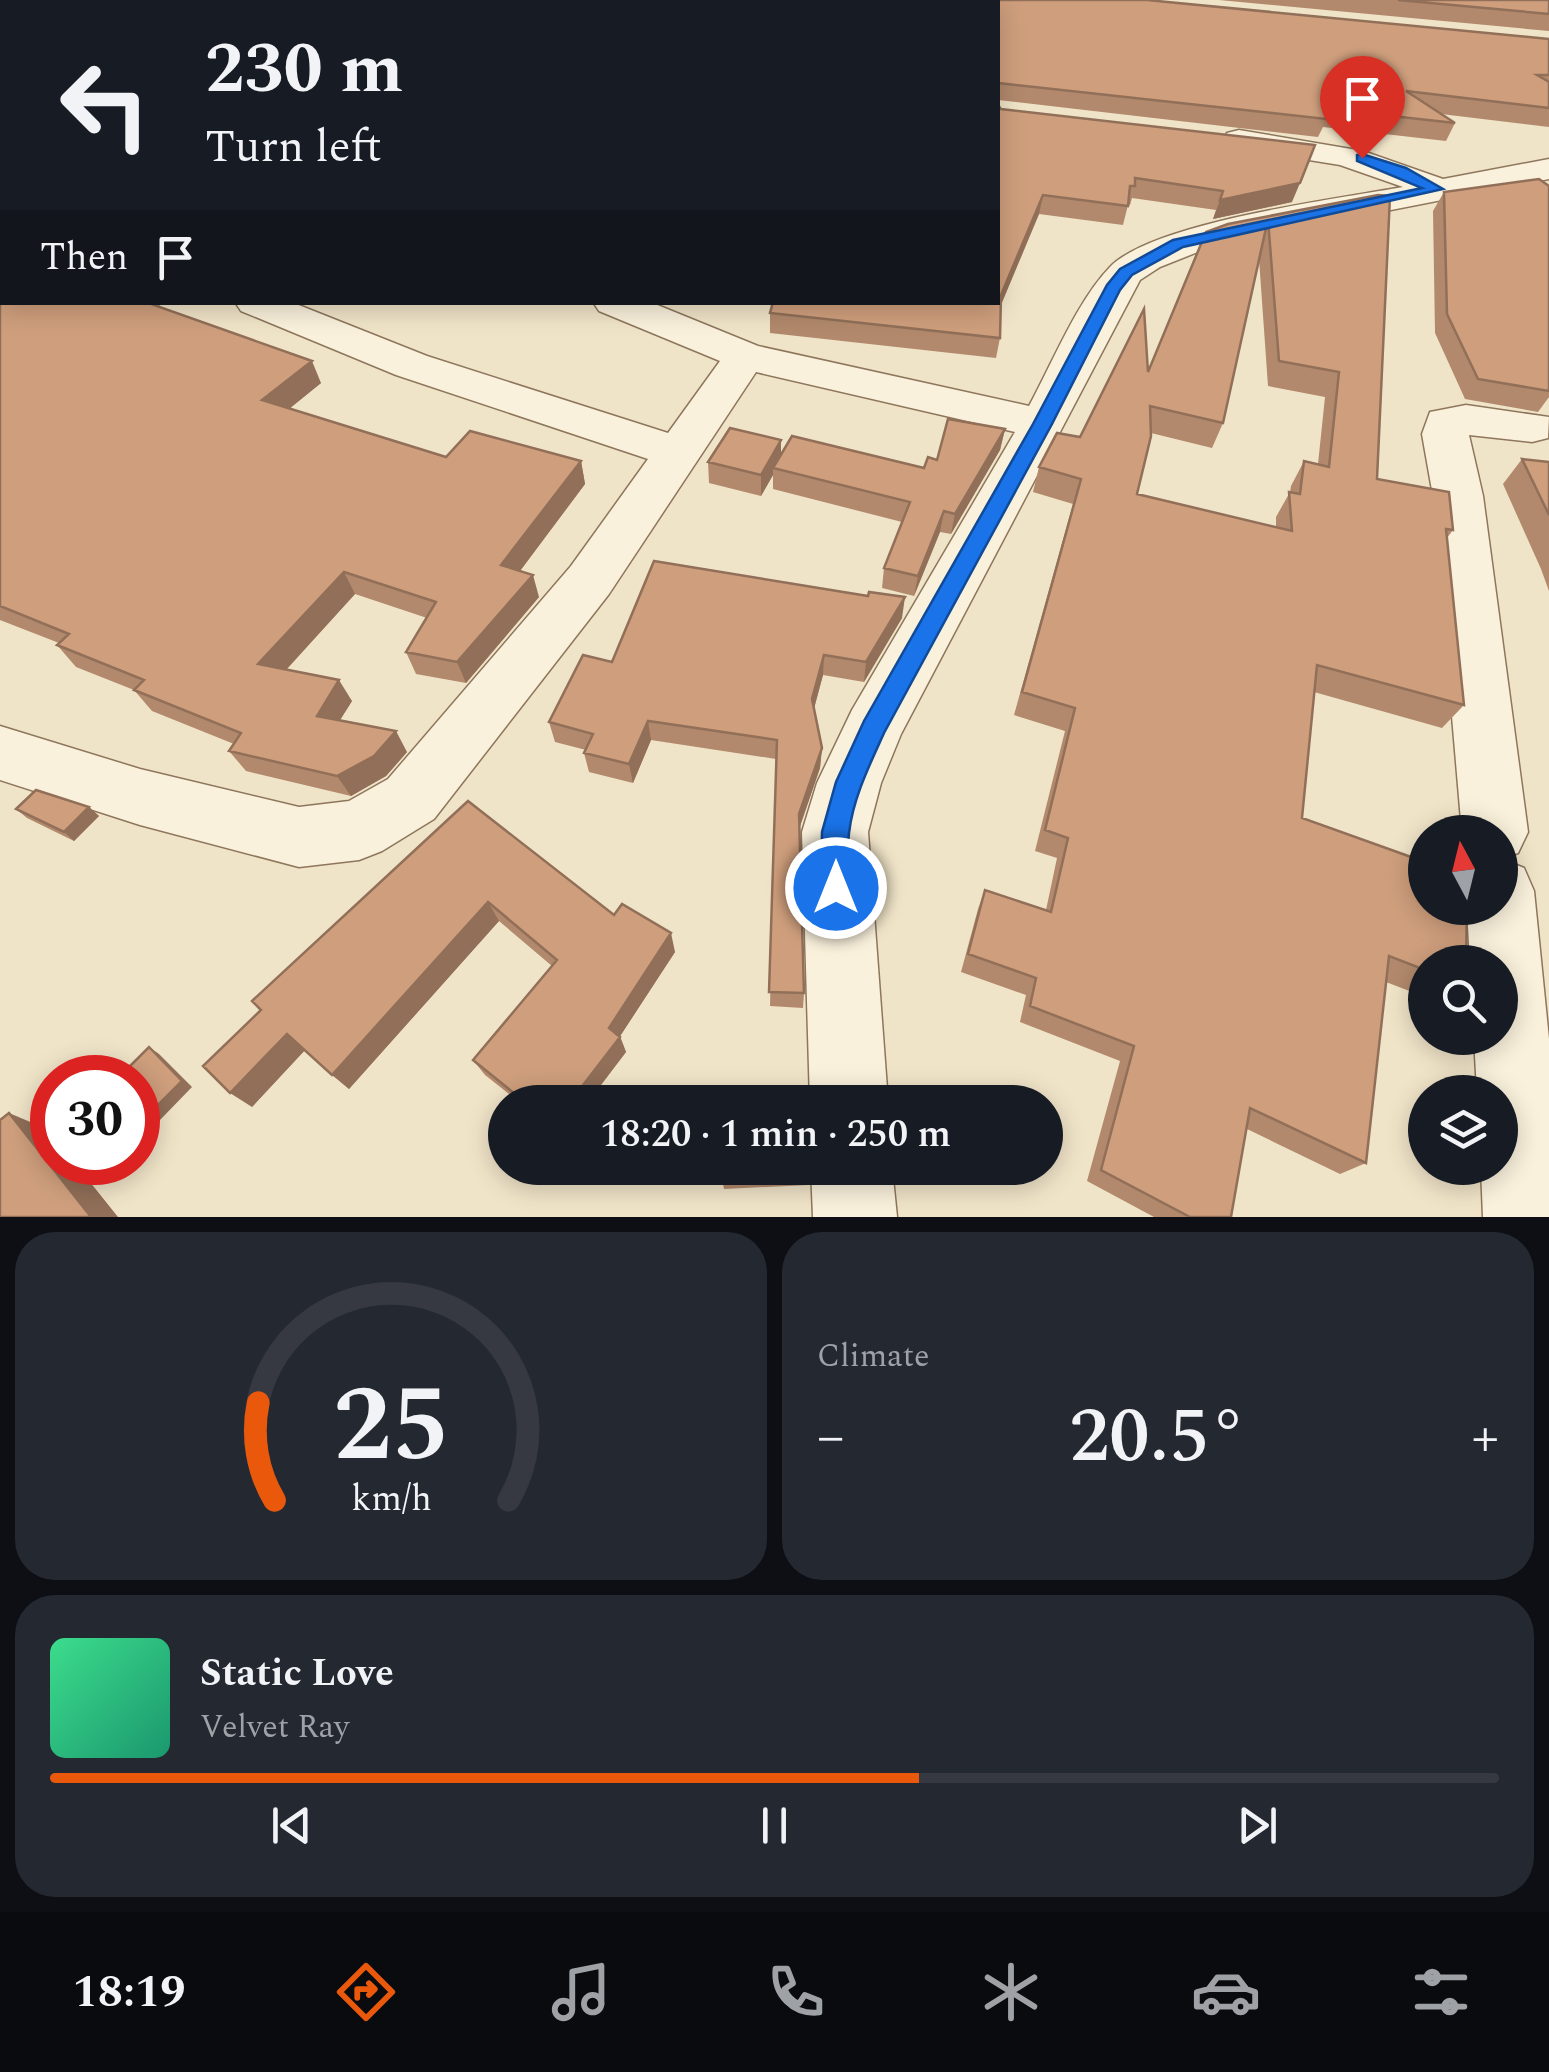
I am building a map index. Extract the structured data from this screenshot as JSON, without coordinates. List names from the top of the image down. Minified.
{"north":"top","page":{"turn":["230 m","Turn left"],"then":"Then","limit":"30","trip":"18:20 · 1 min · 250 m","tile":"Climate","heat":["−","20.5°","+"],"song":["Static Love","Velvet Ray"],"tabs":"18:19","gauge":["25","km/h"]}}
